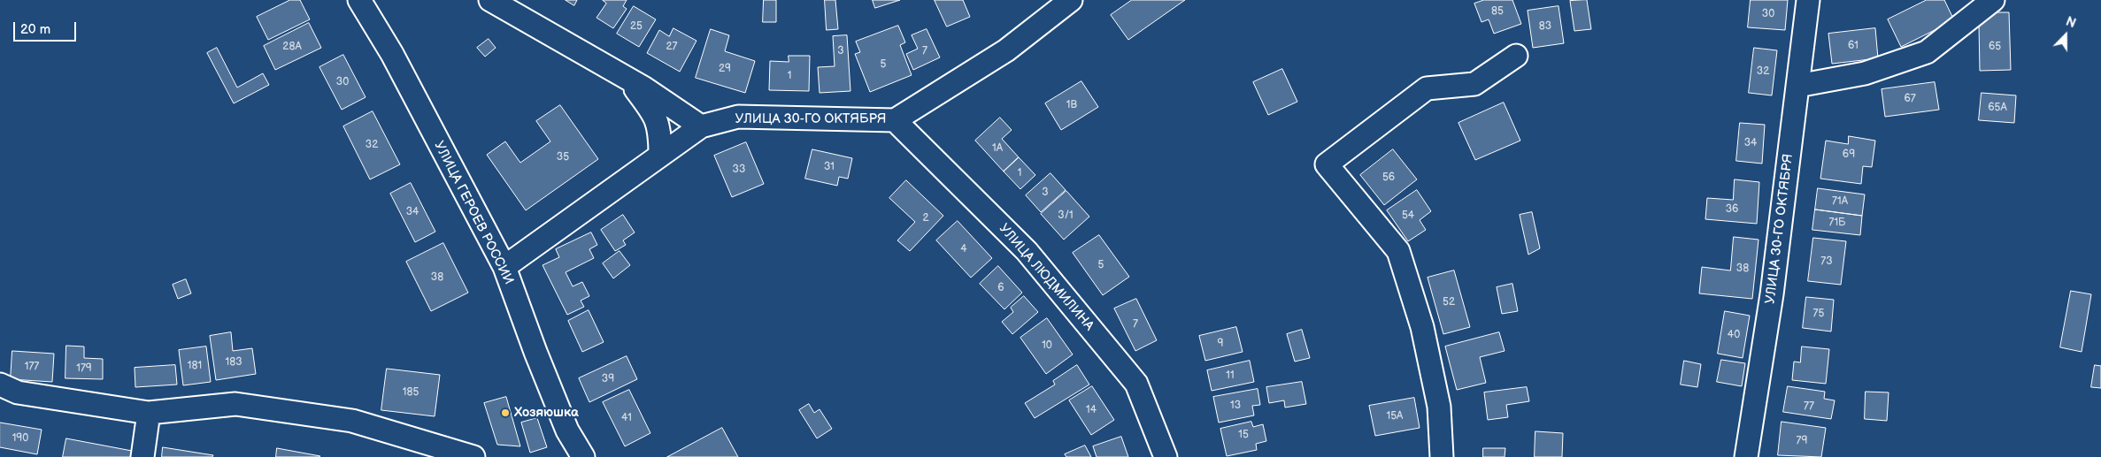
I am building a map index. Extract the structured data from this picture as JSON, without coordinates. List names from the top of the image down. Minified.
{"streets":{"street":["УЛИЦА 30-ГО ОКТЯБРЯ","УЛИЦА ГЕРОЕВ РОССИИ","УЛИЦА ЛЮДМИЛИНА"]},"crossings":[["УЛИЦА 30-ГО ОКТЯБРЯ","УЛИЦА ЛЮДМИЛИНА"]],"places":["Хозяюшка"],"house_numbers":["85","30","25","83","61","28А","27","65","3","7","5","29","32","1","30","67","1В","65А","34","32","1А","69","35","31","33","1","56","3","71А","36","34","3/1","54","2","71Б","4","73","5","38","38","6","52","75","7","40","9","10","183","181","177","179","11","39","185","13","77","14","15А","41","15","190","79"],"scale_bar":"20 m","north":"top"}
